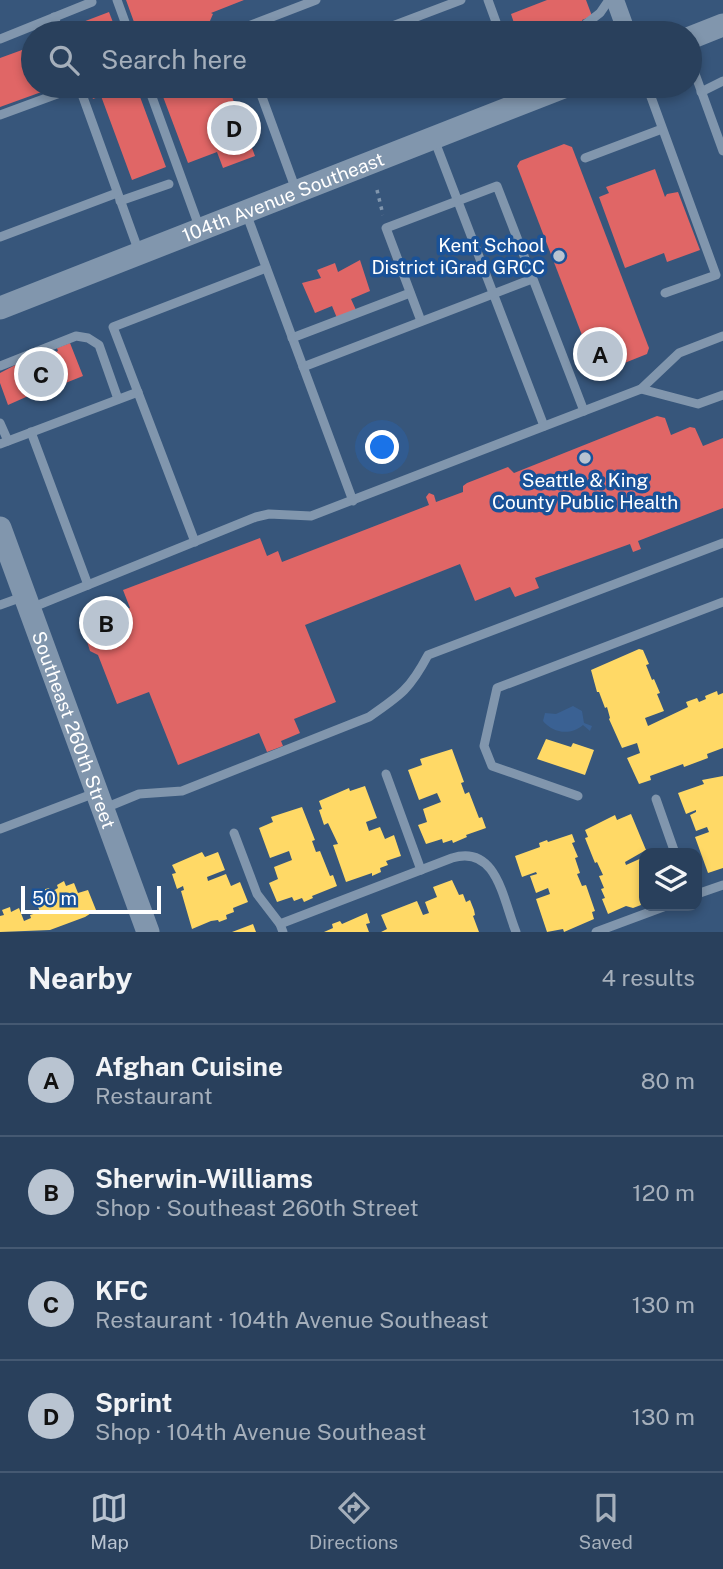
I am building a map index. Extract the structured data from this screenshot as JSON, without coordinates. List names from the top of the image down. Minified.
{"streets":{"street":["104th Avenue Southeast","Southeast 260th Street"]},"places":["Kent School District iGrad GRCC","Seattle & King County Public Health"],"scale_bar":"50 m","page":{"search":"Search here","pins":["D","A","C","B"],"scale":"50 m","heading":["Nearby","4 results"],"list":[{"mark":"A","name":"Afghan Cuisine","note":"Restaurant","value":"80 m"},{"mark":"B","name":"Sherwin-Williams","note":"Shop · Southeast 260th Street","value":"120 m"},{"mark":"C","name":"KFC","note":"Restaurant · 104th Avenue Southeast","value":"130 m"},{"mark":"D","name":"Sprint","note":"Shop · 104th Avenue Southeast","value":"130 m"}],"nav":["Map","Directions","Saved"]}}
